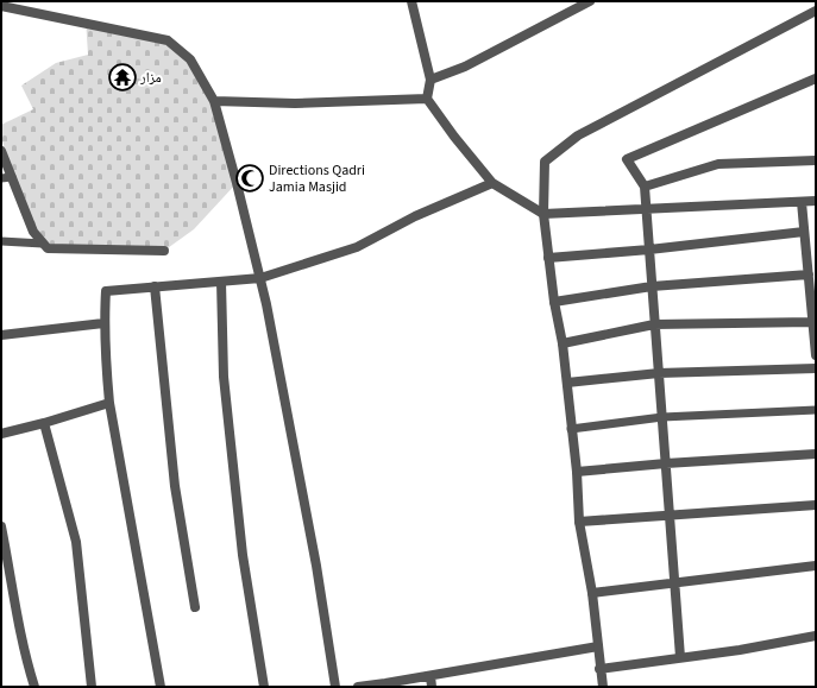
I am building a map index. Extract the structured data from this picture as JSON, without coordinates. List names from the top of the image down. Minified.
{"places":{"temple":["مزار"],"mosque":["Directions Qadri Jamia Masjid"]}}
